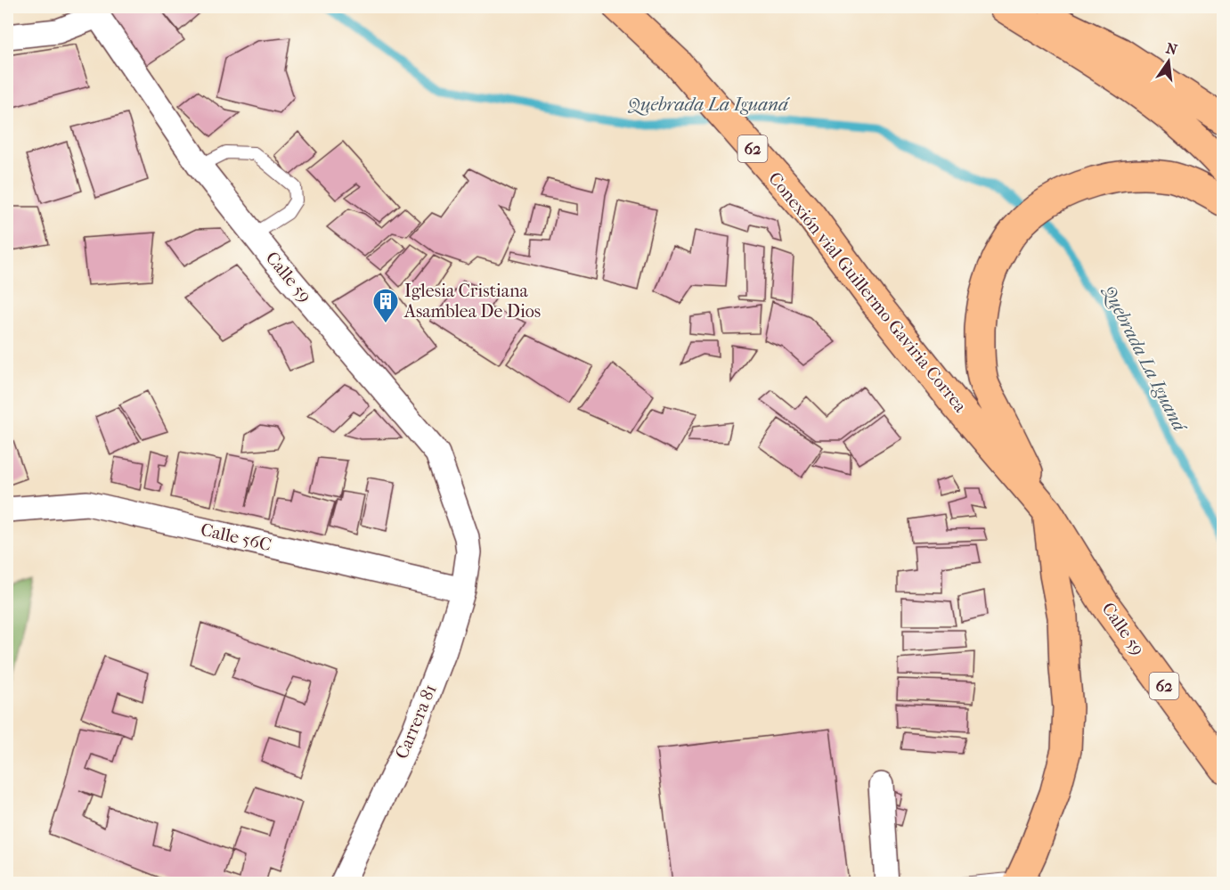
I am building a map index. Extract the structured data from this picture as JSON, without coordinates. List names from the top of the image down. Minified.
{"streets":{"highway":["62","Calle 59","Conexión vial Guillermo Gaviria Correa"],"street":["Calle 56C","Carrera 81"]},"crossings":[["Calle 59","Conexión vial Guillermo Gaviria Correa"],["Calle 59","Carrera 81"],["Calle 56C","Carrera 81"]],"water":["Quebrada La Iguaná"],"places":{"building":["Iglesia Cristiana Asamblea De Dios"]},"north":"top"}
